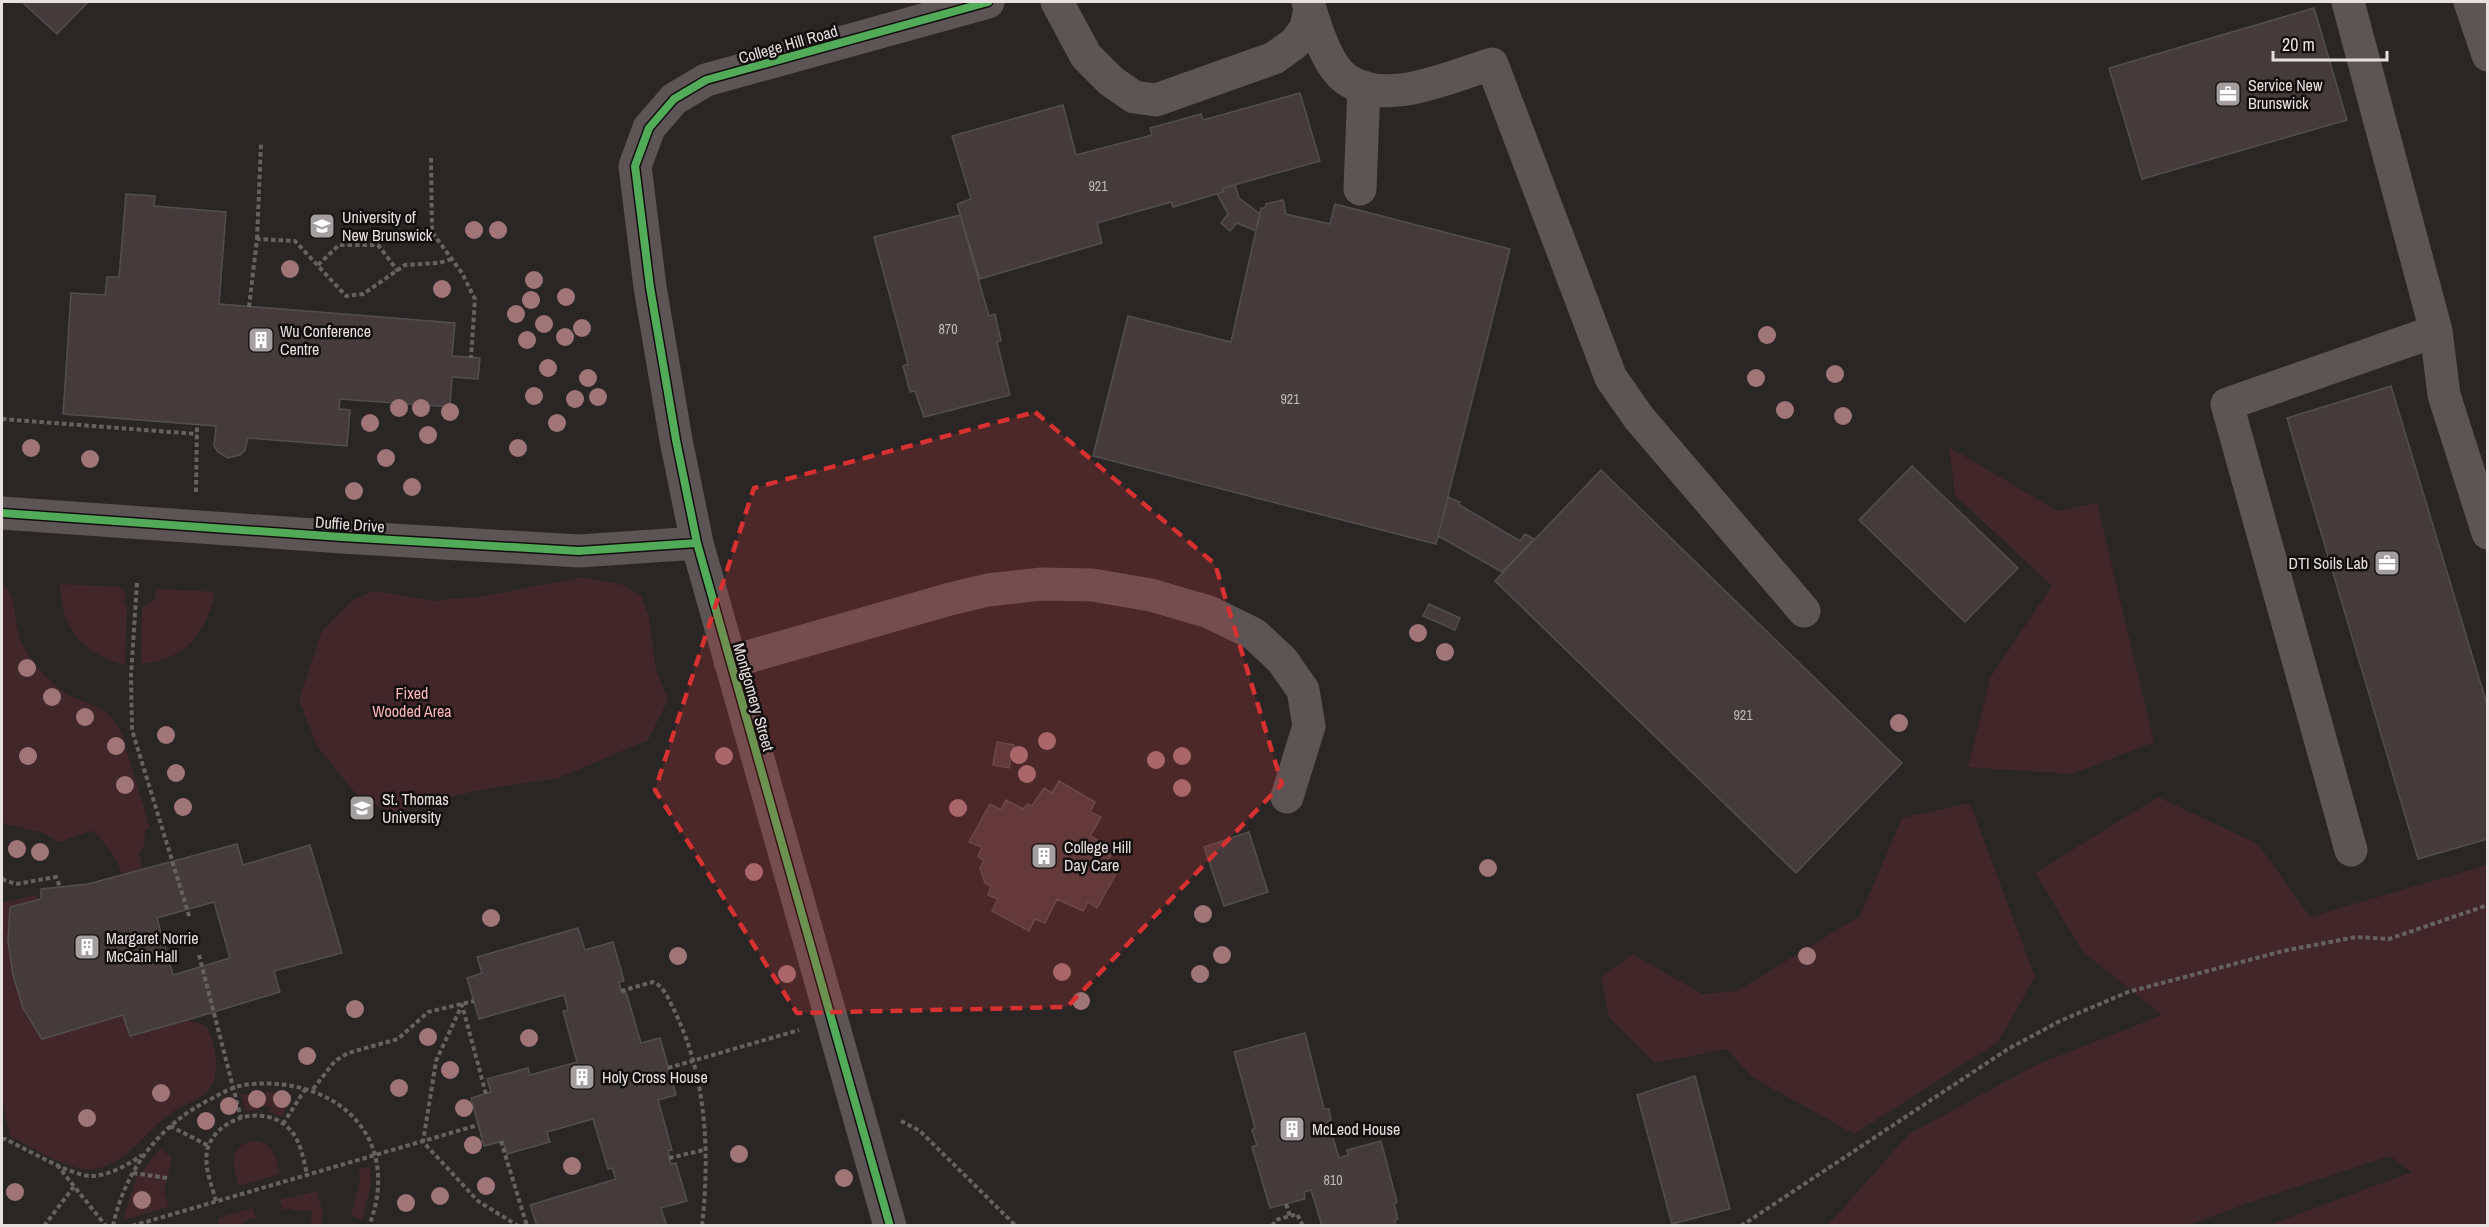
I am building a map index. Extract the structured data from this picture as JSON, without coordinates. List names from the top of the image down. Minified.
{"streets":{"street":["College Hill Road","Duffie Drive","Montgomery Street"]},"crossings":[["College Hill Road","Montgomery Street"],["Duffie Drive","Montgomery Street"]],"parks":["Fixed Wooded Area"],"places":{"office":["Service New Brunswick","DTI Soils Lab"],"school or university":["University of New Brunswick","St. Thomas University"],"building":["Wu Conference Centre","College Hill Day Care","Margaret Norrie McCain Hall","Holy Cross House","McLeod House"]},"house_numbers":["921","870","921","921","810"],"scale_bar":"20 m"}
